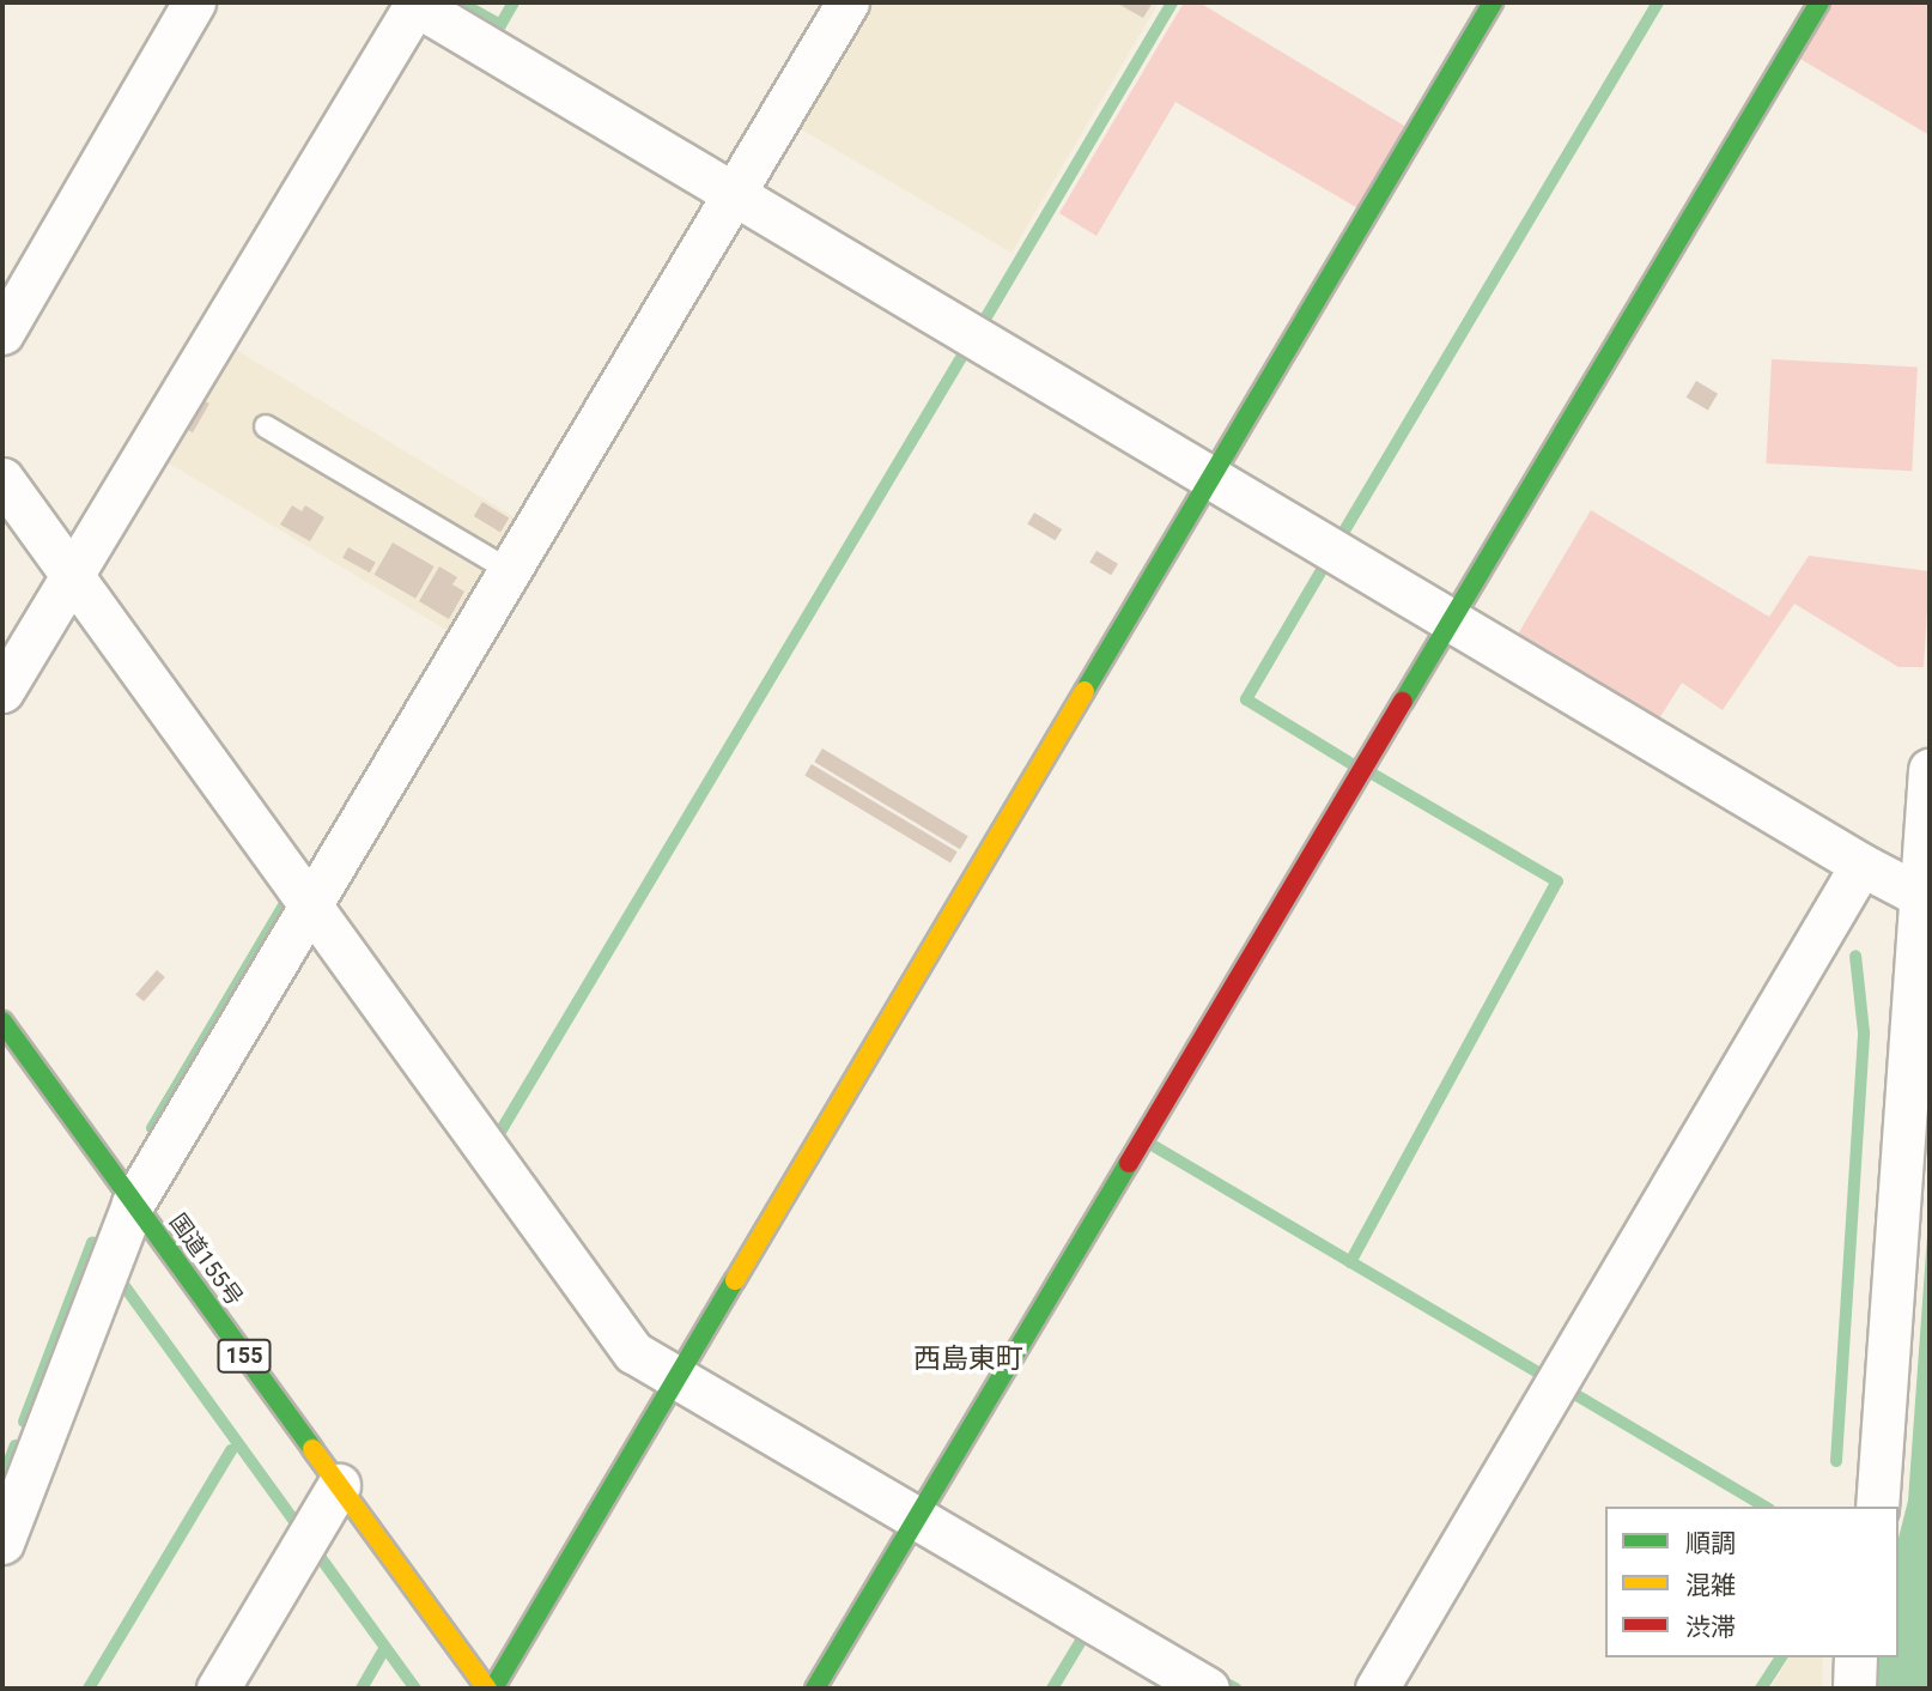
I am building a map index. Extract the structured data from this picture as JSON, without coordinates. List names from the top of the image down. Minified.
{"streets":{"main road":["国道155号","155"]},"districts":["西島東町"],"legend":["順調","混雑","渋滞"]}
